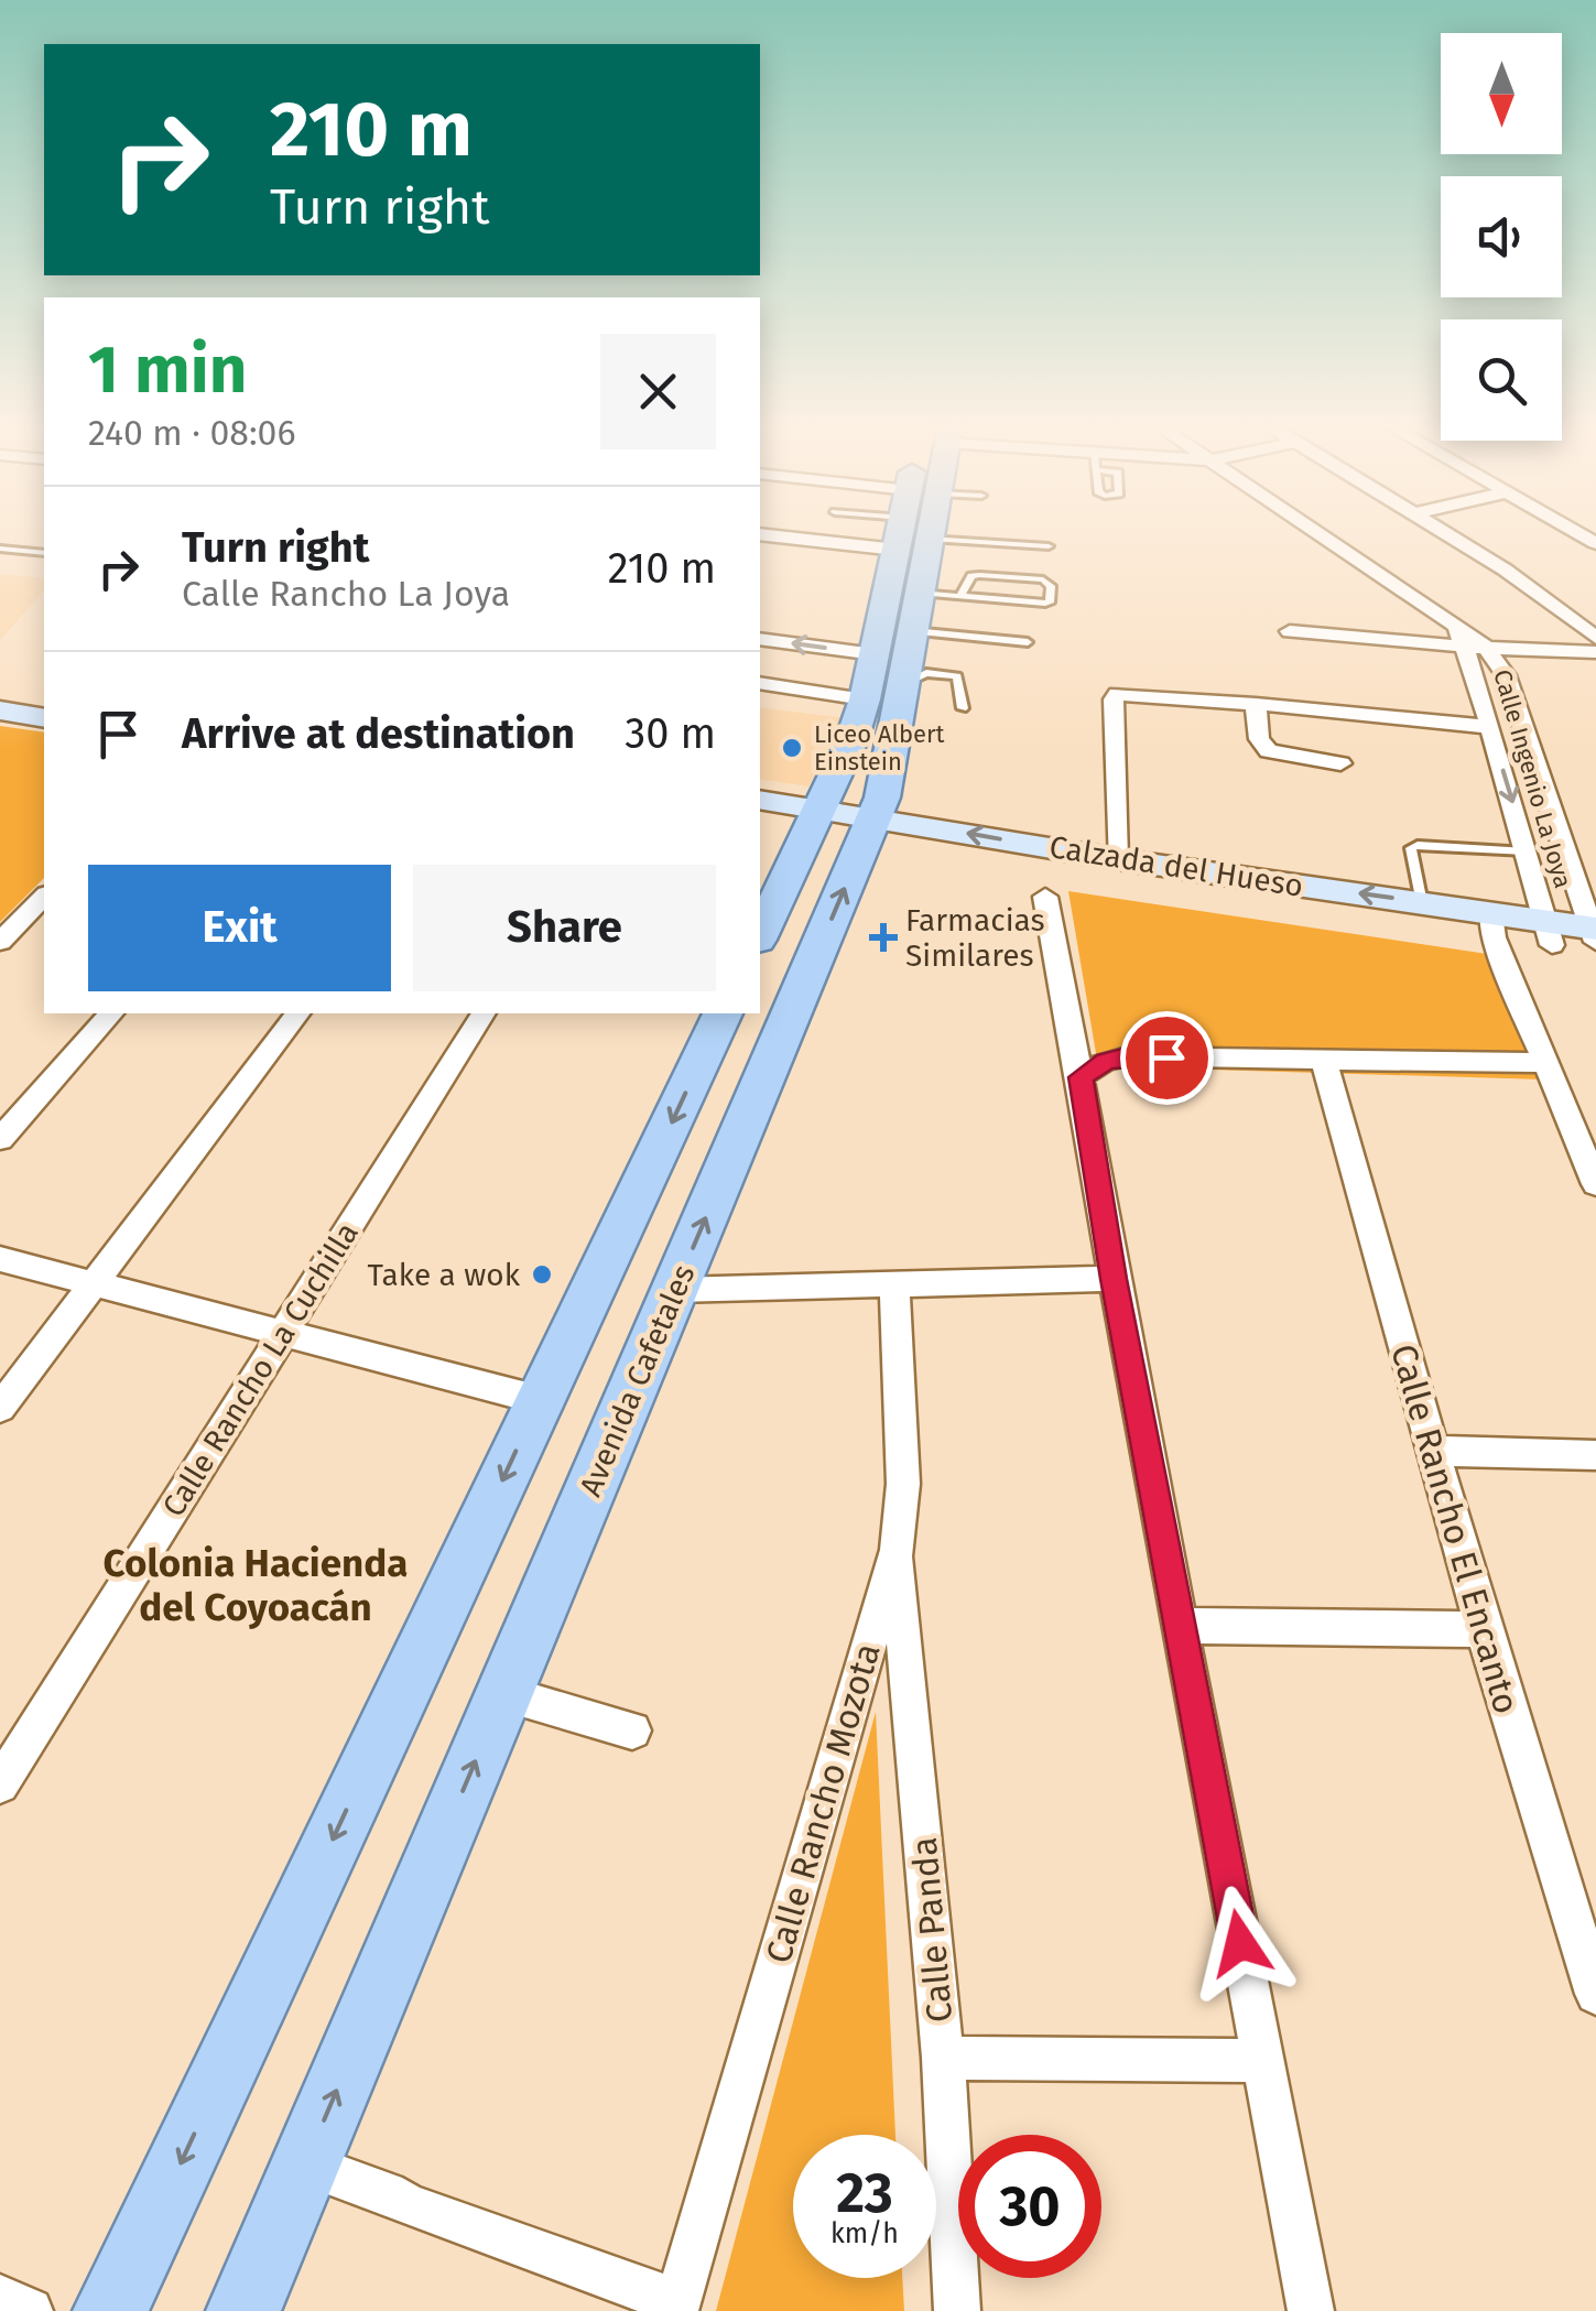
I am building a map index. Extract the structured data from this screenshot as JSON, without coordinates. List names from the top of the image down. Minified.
{"streets":{"main road":["Calzada del Hueso","Avenida Cafetales"],"street":["Calle Ingenio La Joya","Calle Rancho La Cuchilla","Calle Rancho El Encanto","Calle Rancho Mozota","Calle Panda"]},"crossings":[["Calle Ingenio La Joya","Calzada del Hueso"],["Calzada del Hueso","Avenida Cafetales"],["Calle Rancho Mozota","Calle Panda"]],"districts":["Colonia Hacienda del Coyoacán"],"places":{"other":["Liceo Albert Einstein","Take a wok"],"health":["Farmacias Similares"]},"north":"bottom","page":{"turn":["210 m","Turn right"],"heading":["1 min","240 m · 08:06"],"list":[{"name":"Turn right","note":"Calle Rancho La Joya","value":"210 m"},{"name":"Arrive at destination","value":"30 m"}],"buttons":["Exit","Share"],"speed":"23 km/h","limit":"30"}}
